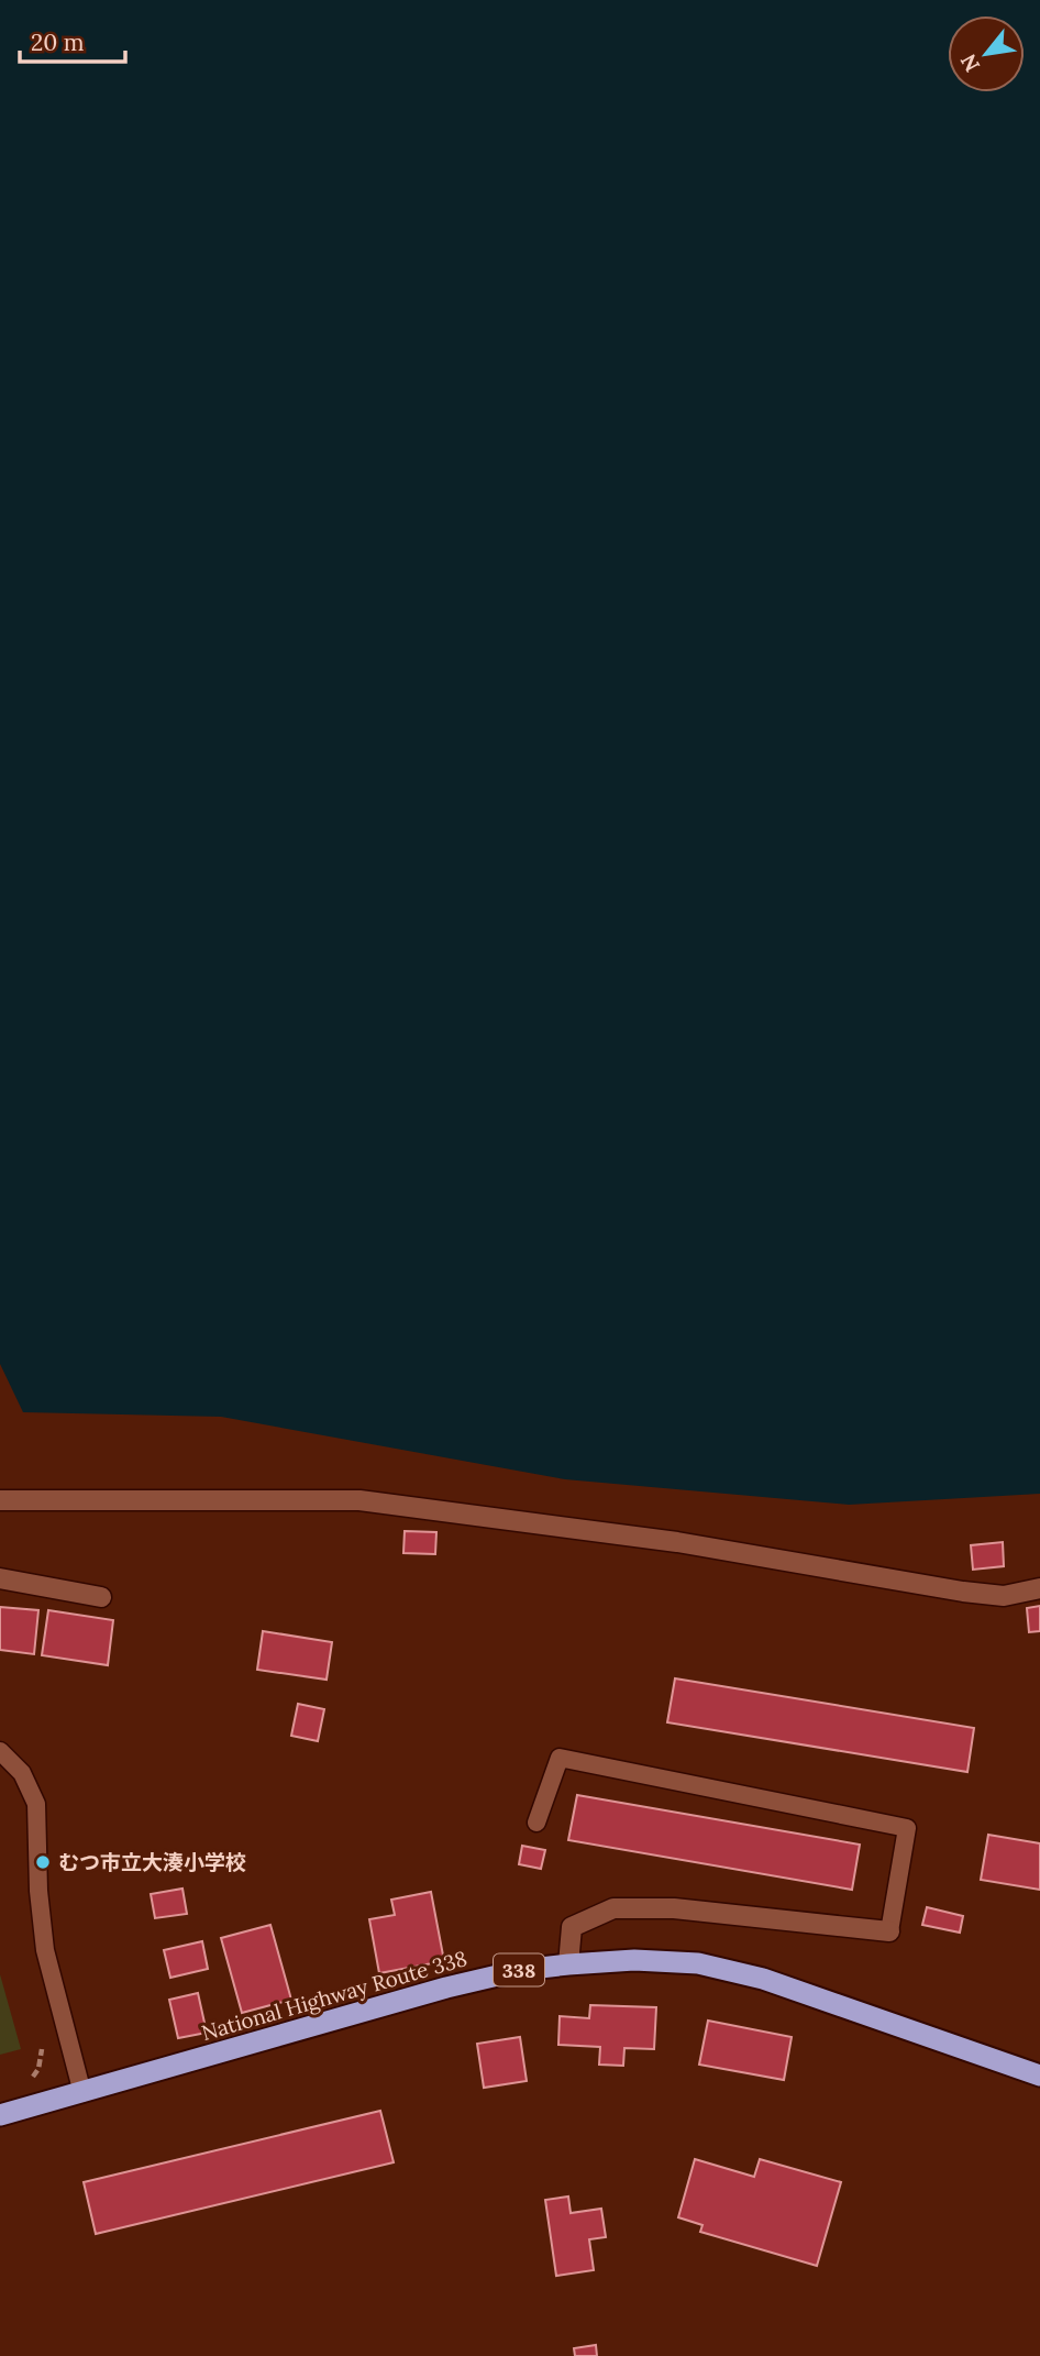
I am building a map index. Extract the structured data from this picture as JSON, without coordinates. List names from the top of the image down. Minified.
{"streets":{"highway":["338","National Highway Route 338"]},"places":["むつ市立大湊小学校"],"scale_bar":"20 m","north":"bottom left"}
